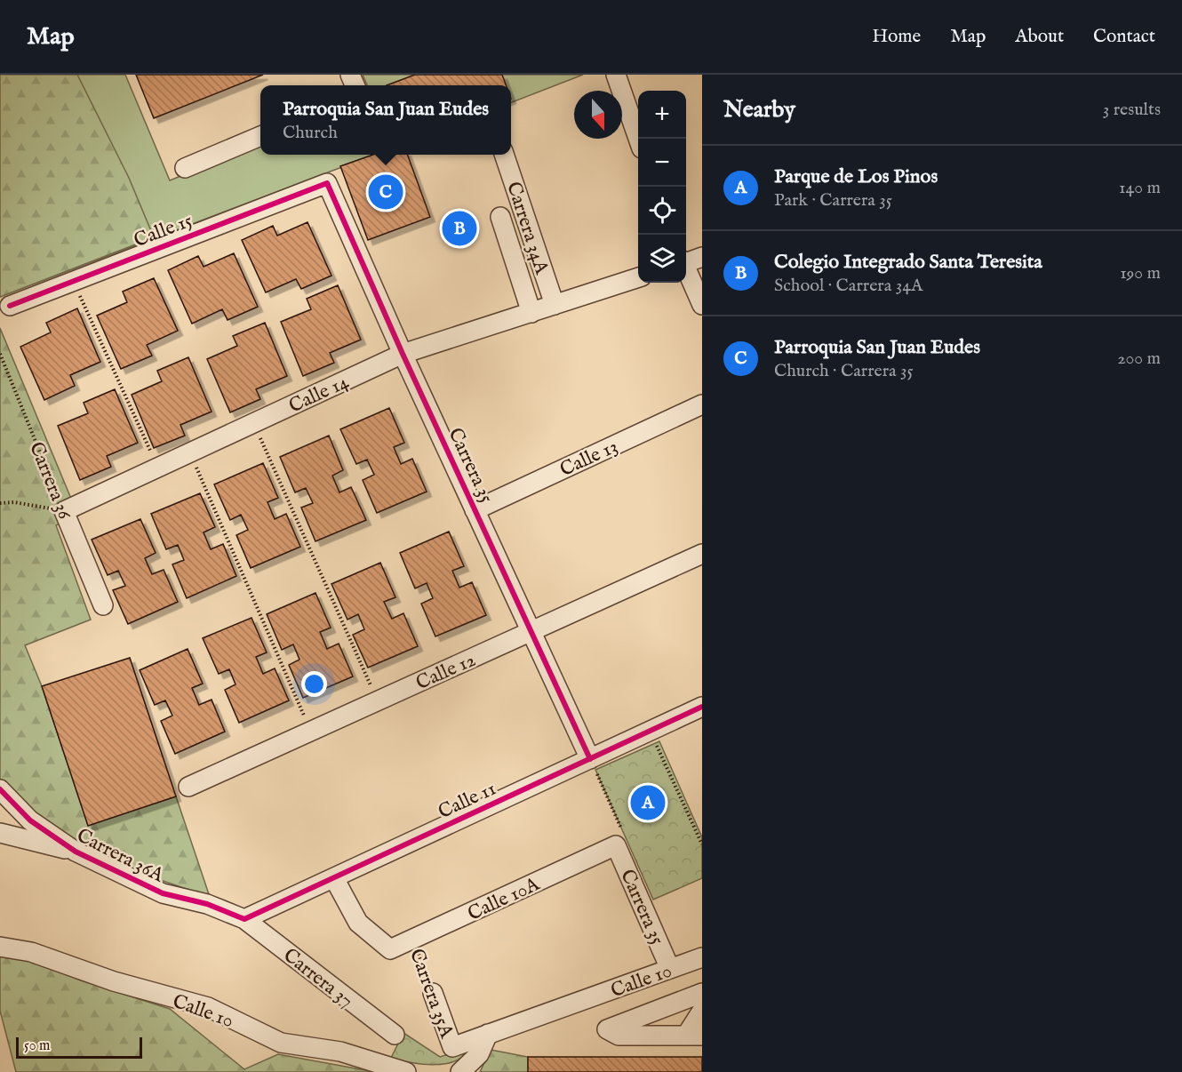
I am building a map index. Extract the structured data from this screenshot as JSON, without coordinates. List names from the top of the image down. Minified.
{"streets":{"street":["Carrera 34A","Calle 15","Calle 14","Calle 13","Carrera 35","Carrera 36","Calle 12","Calle 11","Carrera 36A","Calle 10A","Carrera 37","Calle 10","Carrera 35A"]},"crossings":[["Carrera 34A","Calle 14"],["Calle 15","Carrera 35"],["Calle 14","Carrera 35"],["Calle 14","Carrera 36"],["Calle 13","Carrera 35"],["Carrera 35","Calle 12"],["Carrera 35","Calle 11"],["Carrera 35","Calle 10A"],["Carrera 35","Calle 10"],["Calle 11","Carrera 36A"],["Calle 11","Calle 10A"],["Calle 11","Carrera 37"],["Carrera 36A","Carrera 37"],["Calle 10A","Carrera 35A"],["Calle 10","Carrera 35A"]],"scale_bar":"50 m","north":"bottom","page":{"header":"Map","nav":["Home","Map","About","Contact"],"heading":["Nearby","3 results"],"popup":["Parroquia San Juan Eudes","Church"],"map_buttons":["+","−"],"list":[{"mark":"A","name":"Parque de Los Pinos","note":"Park · Carrera 35","value":"140 m"},{"mark":"B","name":"Colegio Integrado Santa Teresita","note":"School · Carrera 34A","value":"190 m"},{"mark":"C","name":"Parroquia San Juan Eudes","note":"Church · Carrera 35","value":"200 m"}],"pins":["C","B","A"],"scale":"50 m"}}
